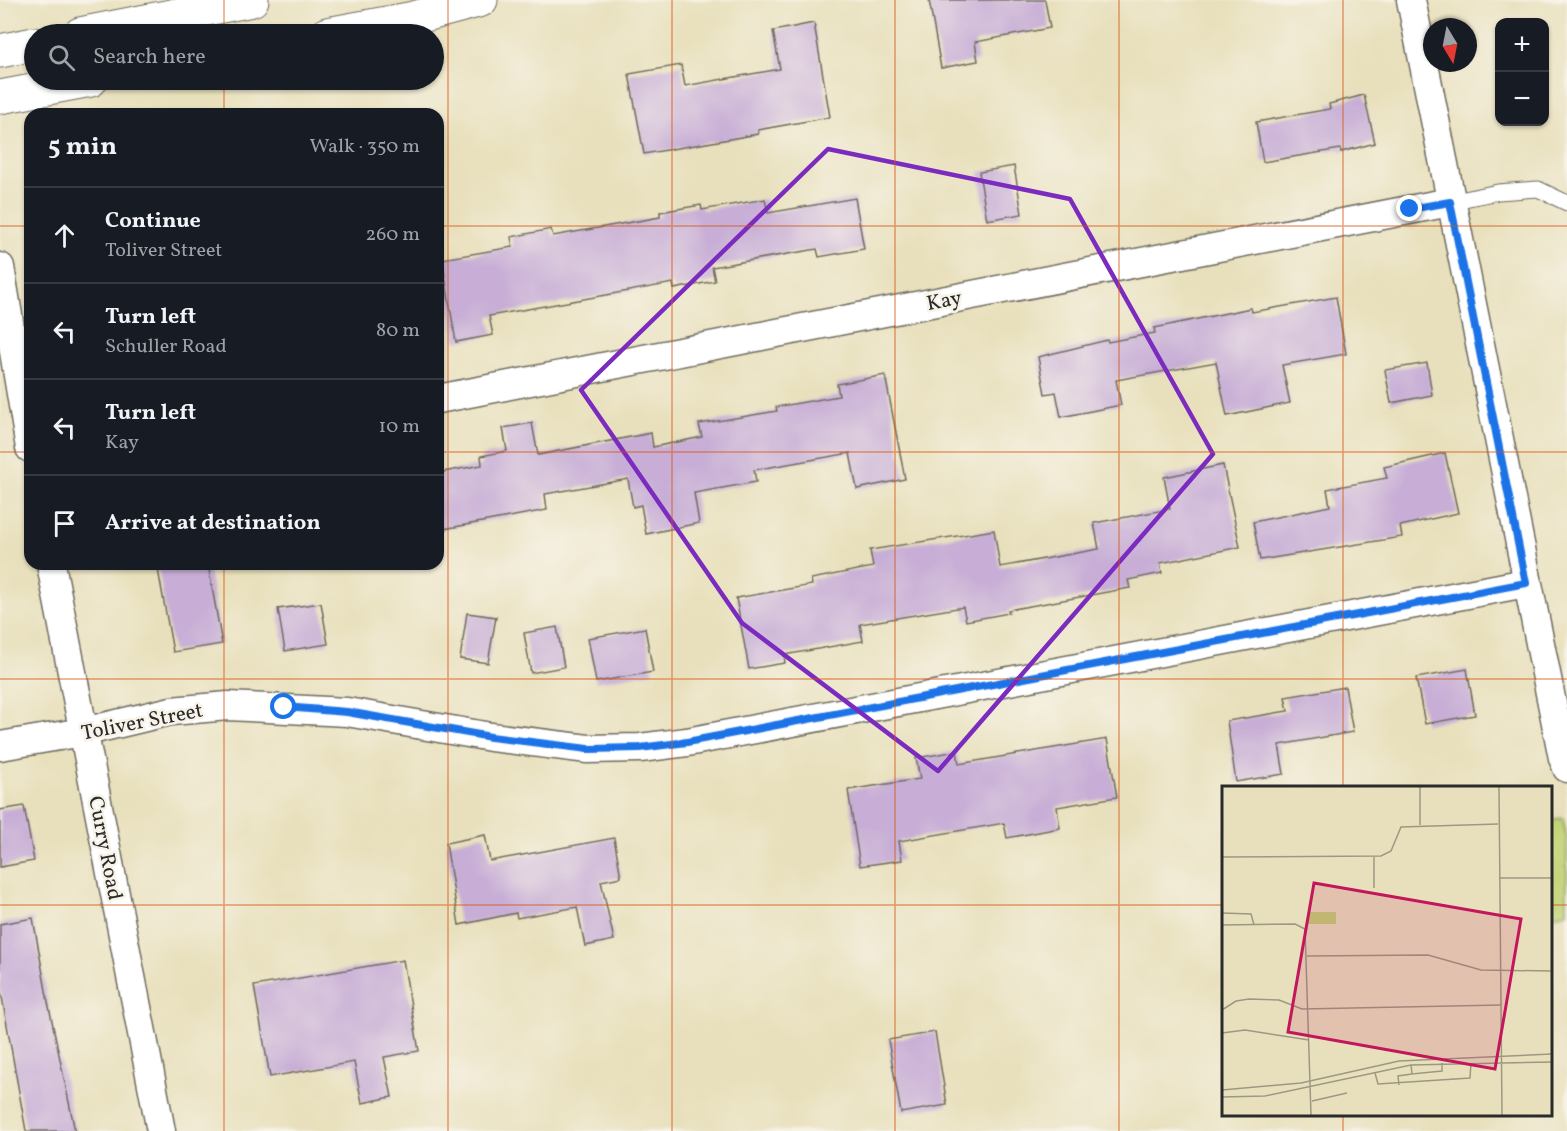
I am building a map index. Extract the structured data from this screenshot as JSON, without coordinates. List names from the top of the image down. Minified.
{"streets":{"street":["Kay","Toliver Street","Curry Road"]},"crossings":[["Toliver Street","Curry Road"]],"north":"bottom","page":{"map_buttons":["+","−"],"search":"Search here","heading":["5 min","Walk · 350 m"],"list":[["Continue","Toliver Street","260 m"],["Turn left","Schuller Road","80 m"],["Turn left","Kay","10 m"],"Arrive at destination"]}}
